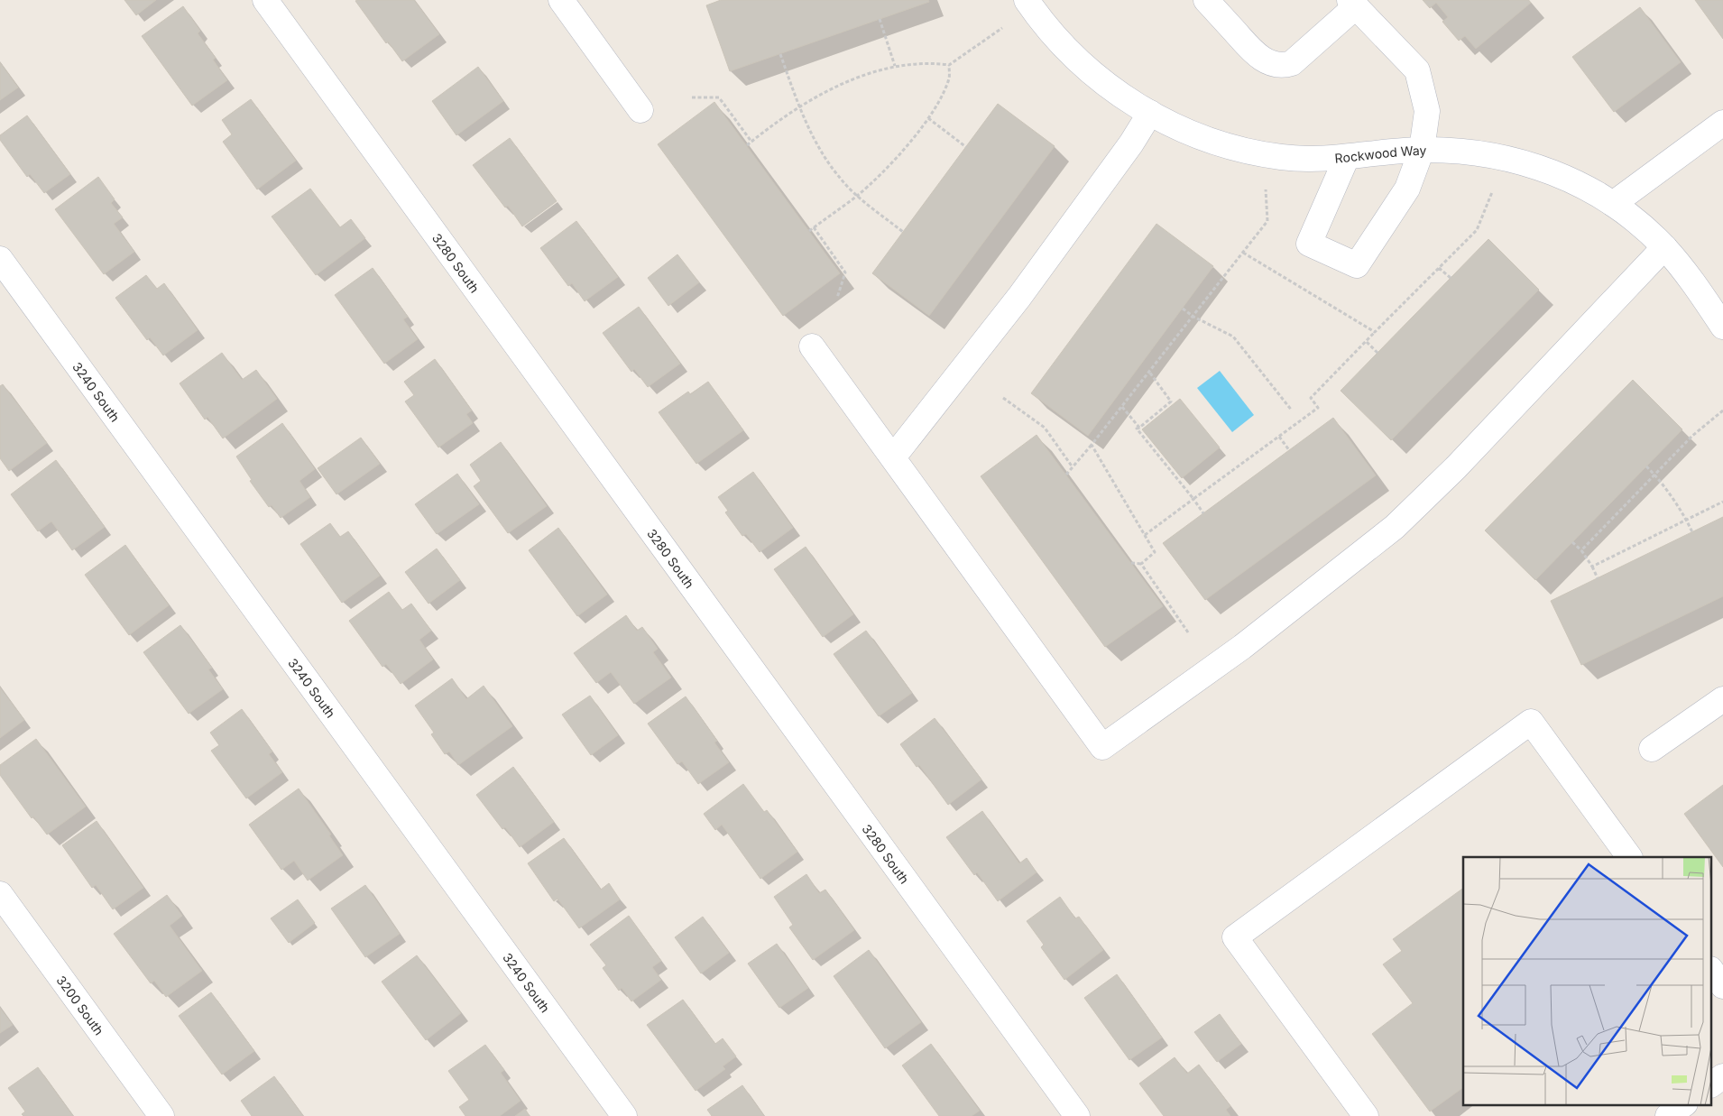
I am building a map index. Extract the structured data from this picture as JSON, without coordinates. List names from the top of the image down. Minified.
{"streets":{"street":["Rockwood Way","3280 South","3240 South","3200 South"]}}
